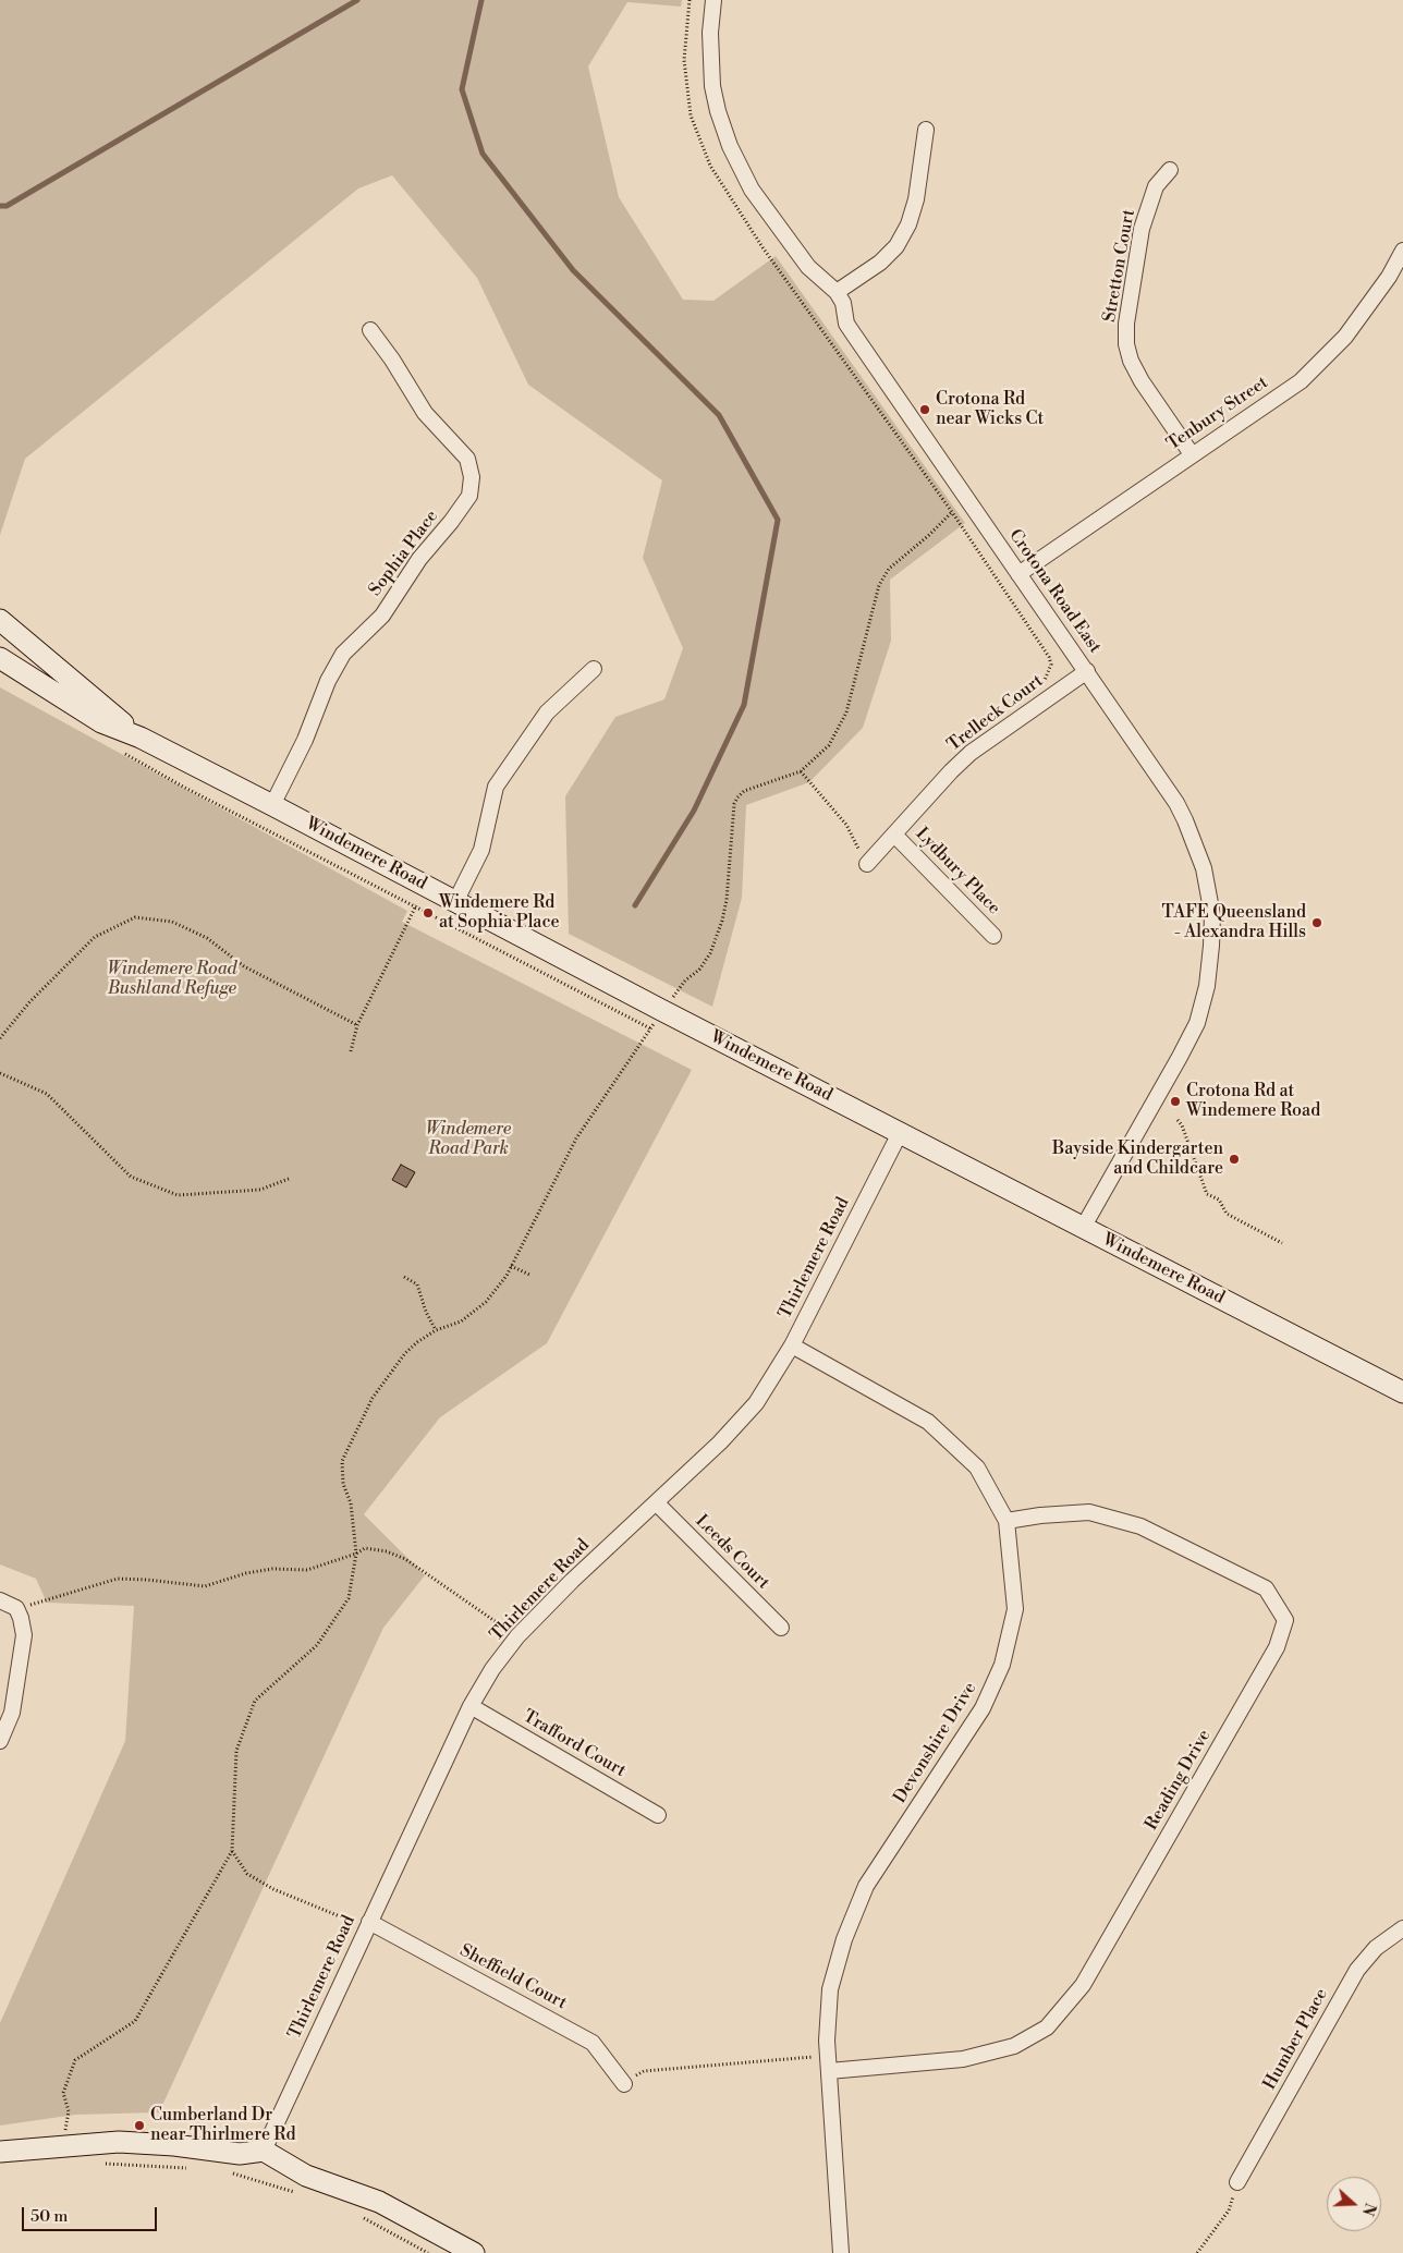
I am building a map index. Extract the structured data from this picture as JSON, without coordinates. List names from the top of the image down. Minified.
{"streets":{"main road":["Windemere Road"],"street":["Stretton Court","Tenbury Street","Sophia Place","Crotona Road East","Trelleck Court","Lydbury Place","Thirlemere Road","Leeds Court","Devonshire Drive","Trafford Court","Reading Drive","Sheffield Court","Humber Place"]},"crossings":[["Stretton Court","Tenbury Street"],["Tenbury Street","Crotona Road East"],["Sophia Place","Windemere Road"],["Crotona Road East","Trelleck Court"],["Crotona Road East","Windemere Road"],["Trelleck Court","Lydbury Place"],["Windemere Road","Thirlemere Road"],["Thirlemere Road","Leeds Court"],["Thirlemere Road","Devonshire Drive"],["Thirlemere Road","Trafford Court"],["Thirlemere Road","Sheffield Court"],["Devonshire Drive","Reading Drive"]],"parks":["Windemere Road Bushland Refuge","Windemere Road Park"],"places":["Crotona Rd near Wicks Ct","Windemere Rd at Sophia Place","TAFE Queensland - Alexandra Hills","Crotona Rd at Windemere Road","Bayside Kindergarten and Childcare","Cumberland Dr near Thirlmere Rd"],"scale_bar":"50 m","north":"right"}
